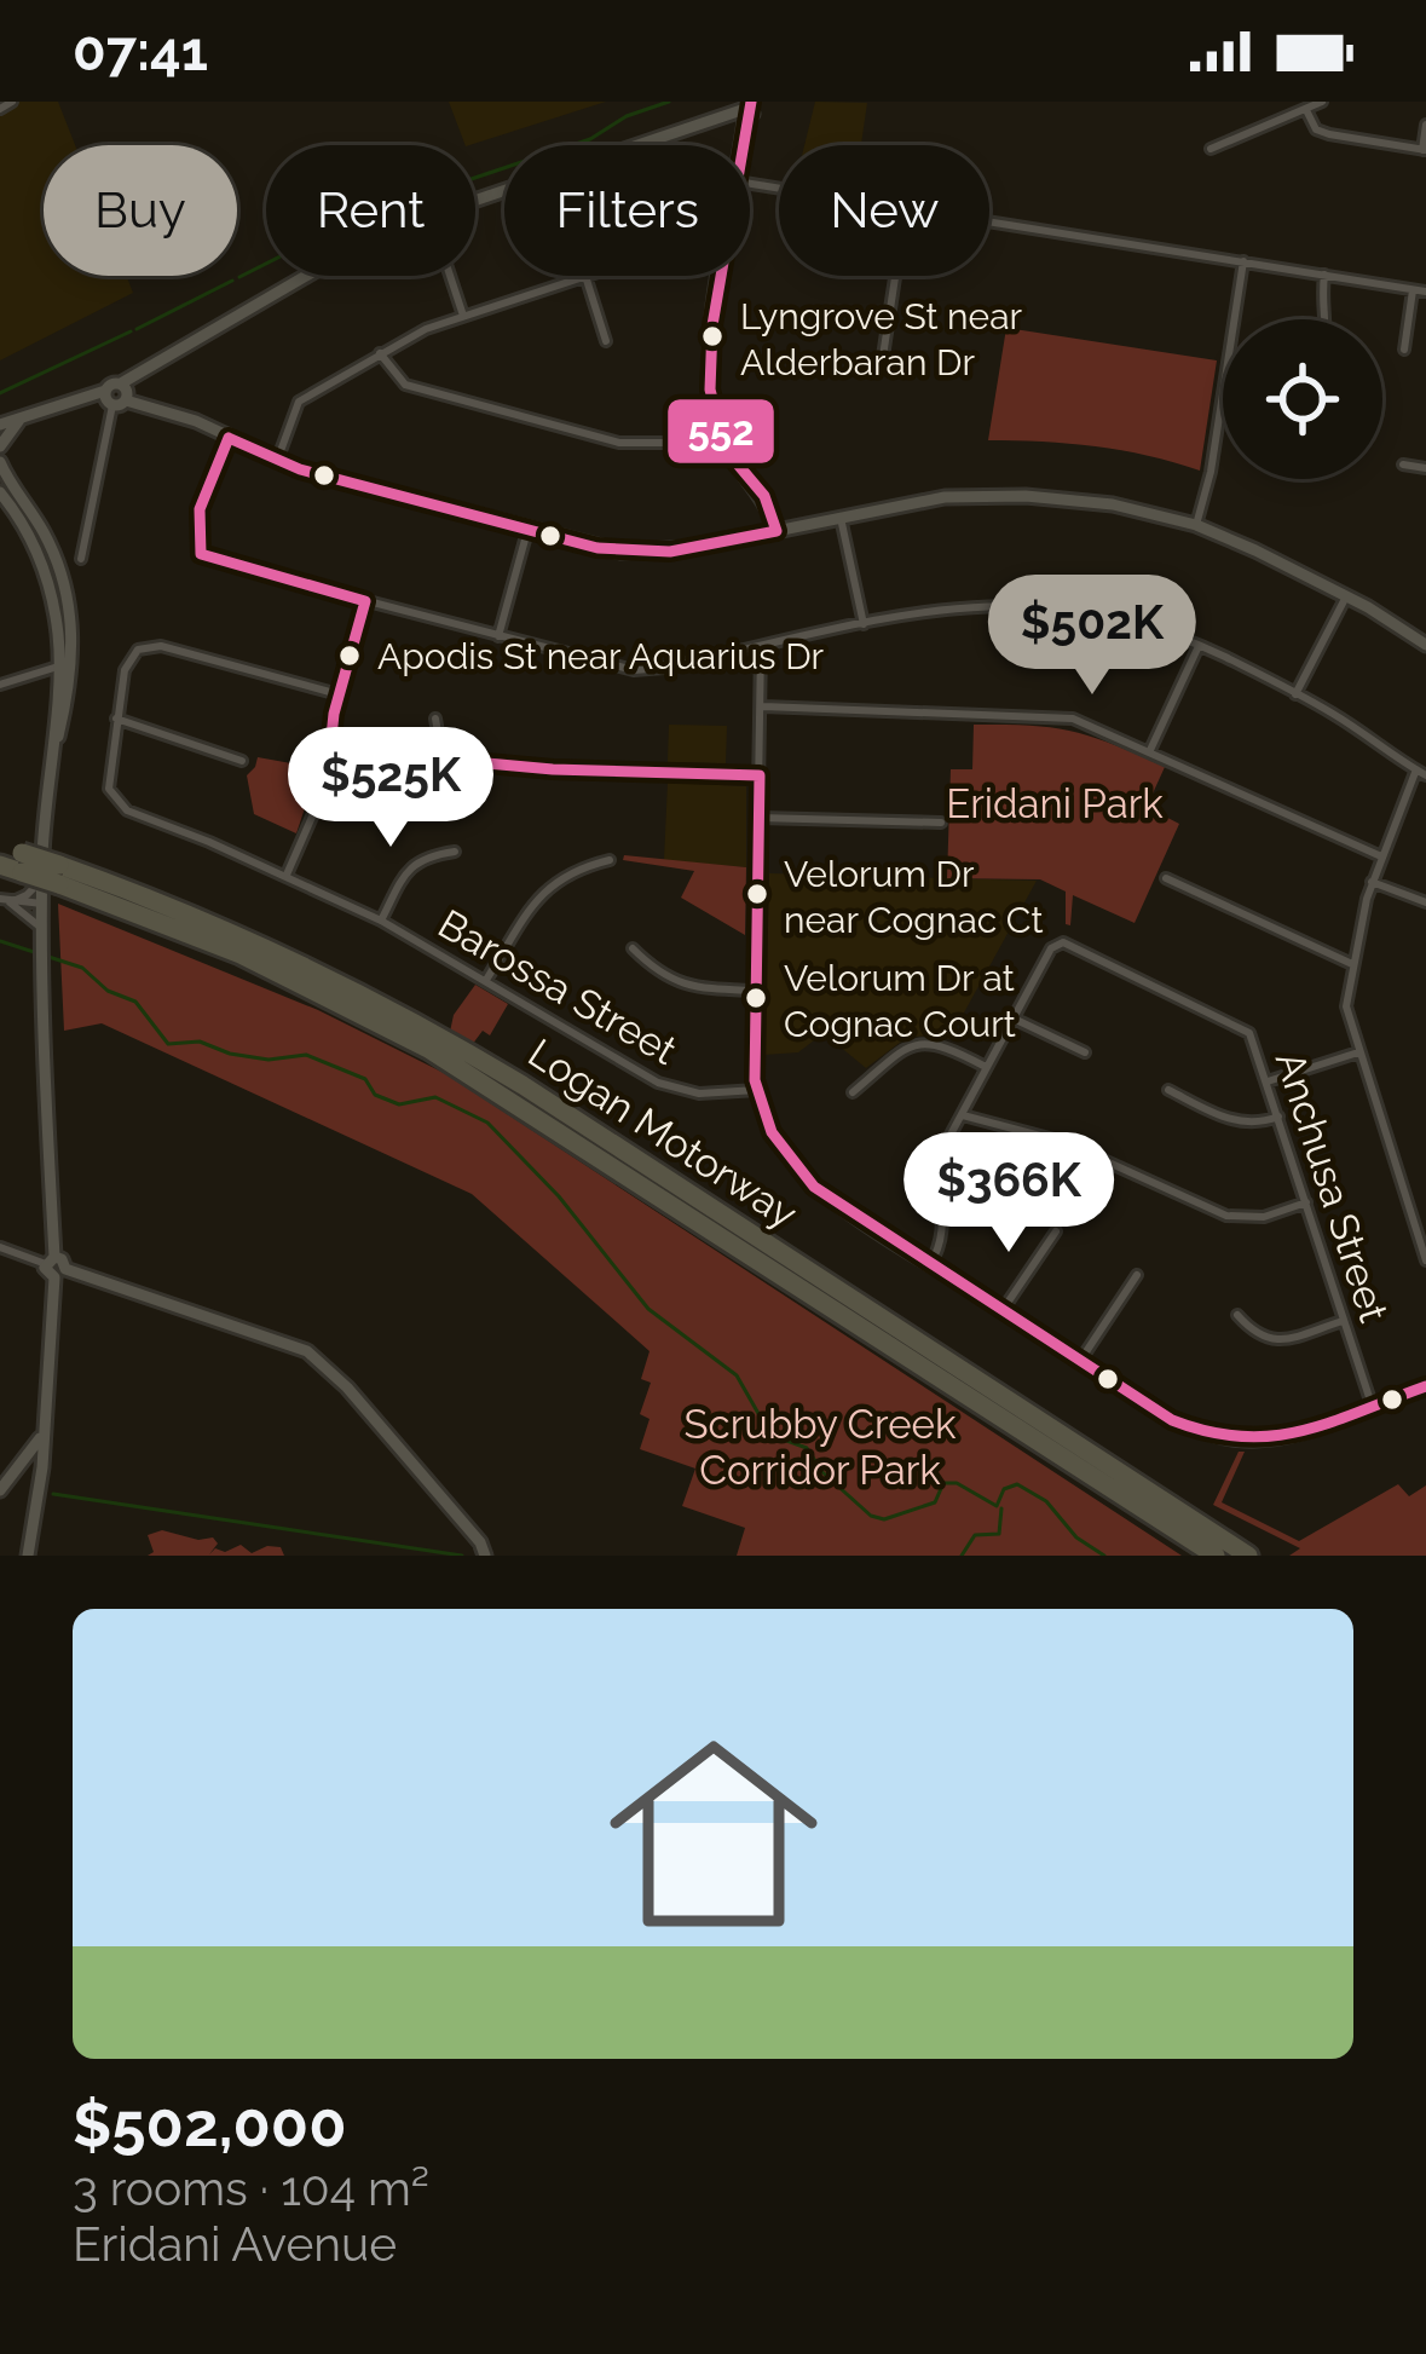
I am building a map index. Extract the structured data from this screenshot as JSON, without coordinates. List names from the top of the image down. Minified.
{"streets":{"highway":["Logan Motorway"],"street":["Barossa Street","Anchusa Street"]},"parks":["Eridani Park","Scrubby Creek Corridor Park"],"places":["Lyngrove St near Alderbaran Dr","Apodis St near Aquarius Dr","Velorum Dr near Cognac Ct","Velorum Dr at Cognac Court"],"lines":["transit line 552"],"page":{"status":"07:41","chip":["Buy","Rent","Filters","New"],"price":["$502K","$525K","$366K"],"list":[{"name":"$502,000","note":"3 rooms · 104 m² · Eridani Avenue"}]}}
